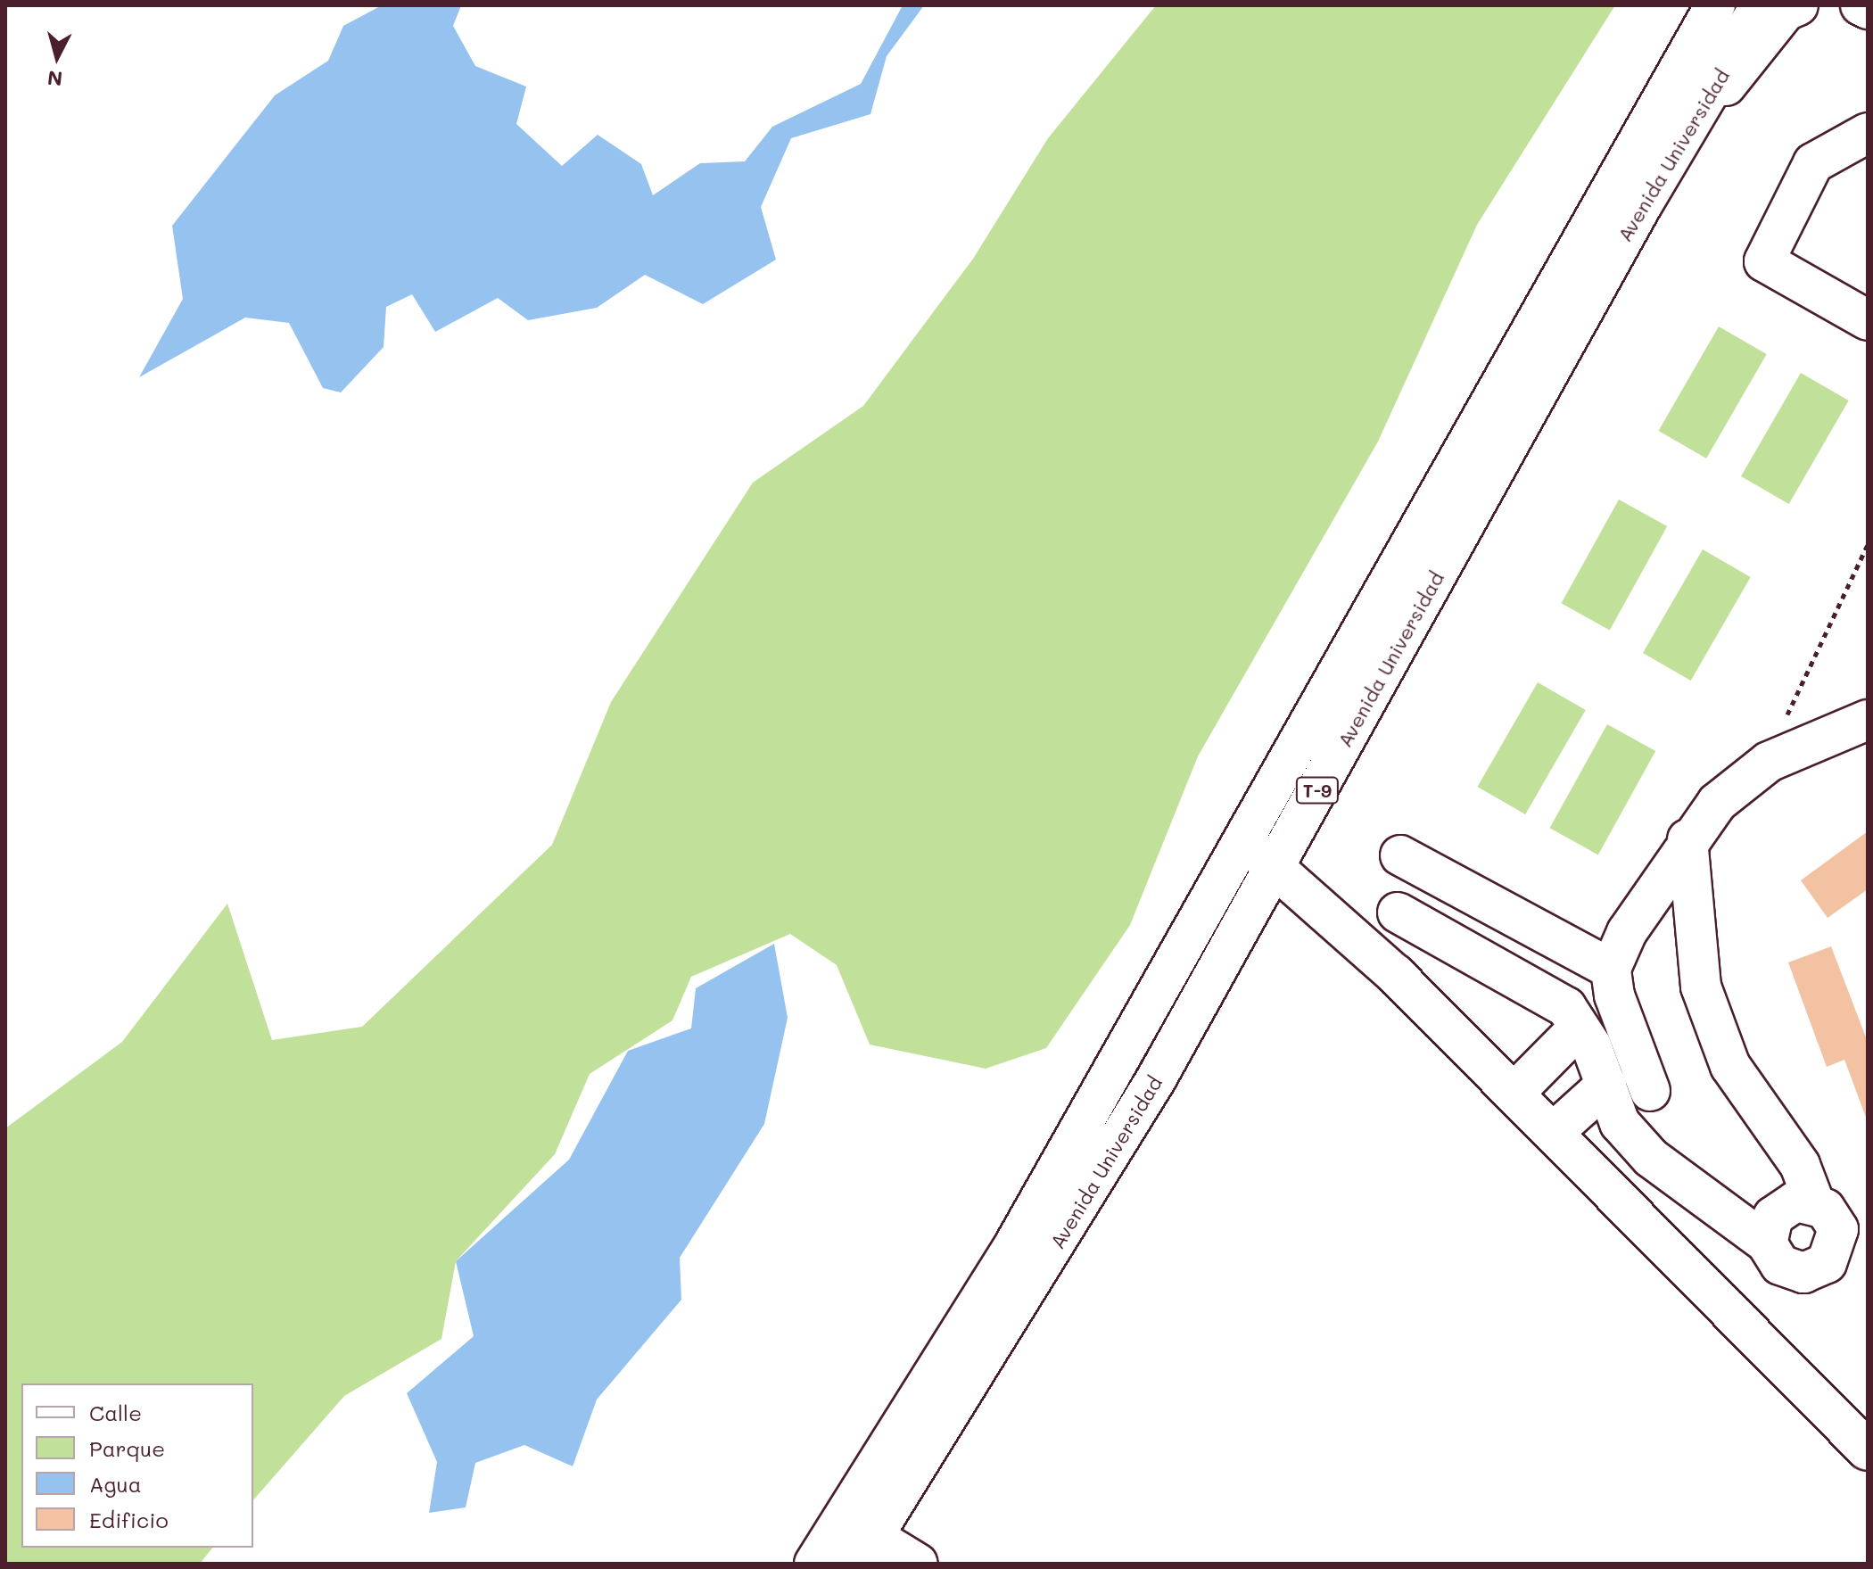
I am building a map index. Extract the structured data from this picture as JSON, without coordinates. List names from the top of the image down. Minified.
{"streets":{"main road":["Avenida Universidad","T-9"]},"legend":["Calle","Parque","Agua","Edificio"],"north":"bottom"}
